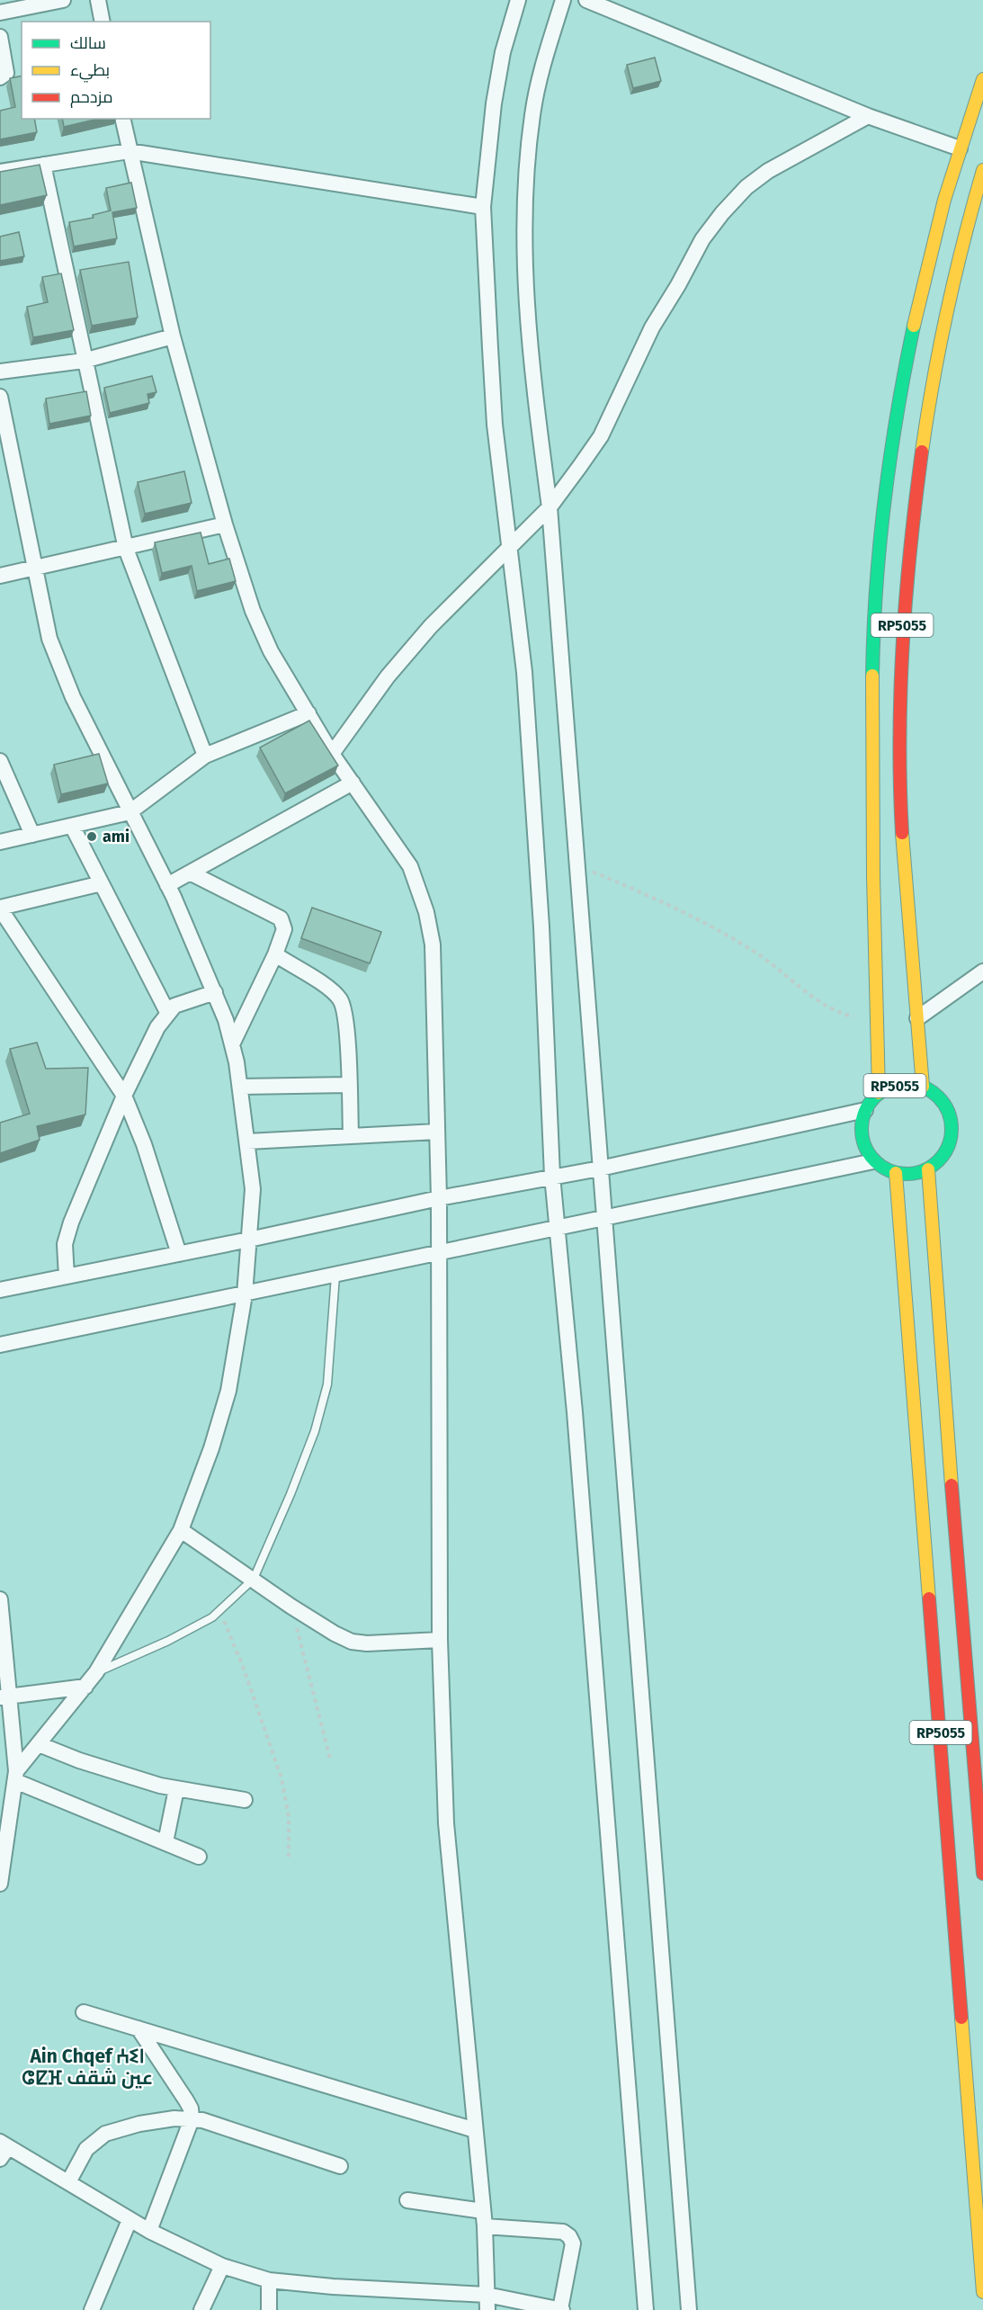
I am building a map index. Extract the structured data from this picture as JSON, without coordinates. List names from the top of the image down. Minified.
{"streets":{"highway":["RP5055"]},"districts":["Ain Chqef ⵄⵉⵏ ⵛⵇⴼ عين شقف"],"places":["ami"],"legend":["سالك","بطيء","مزدحم"]}
